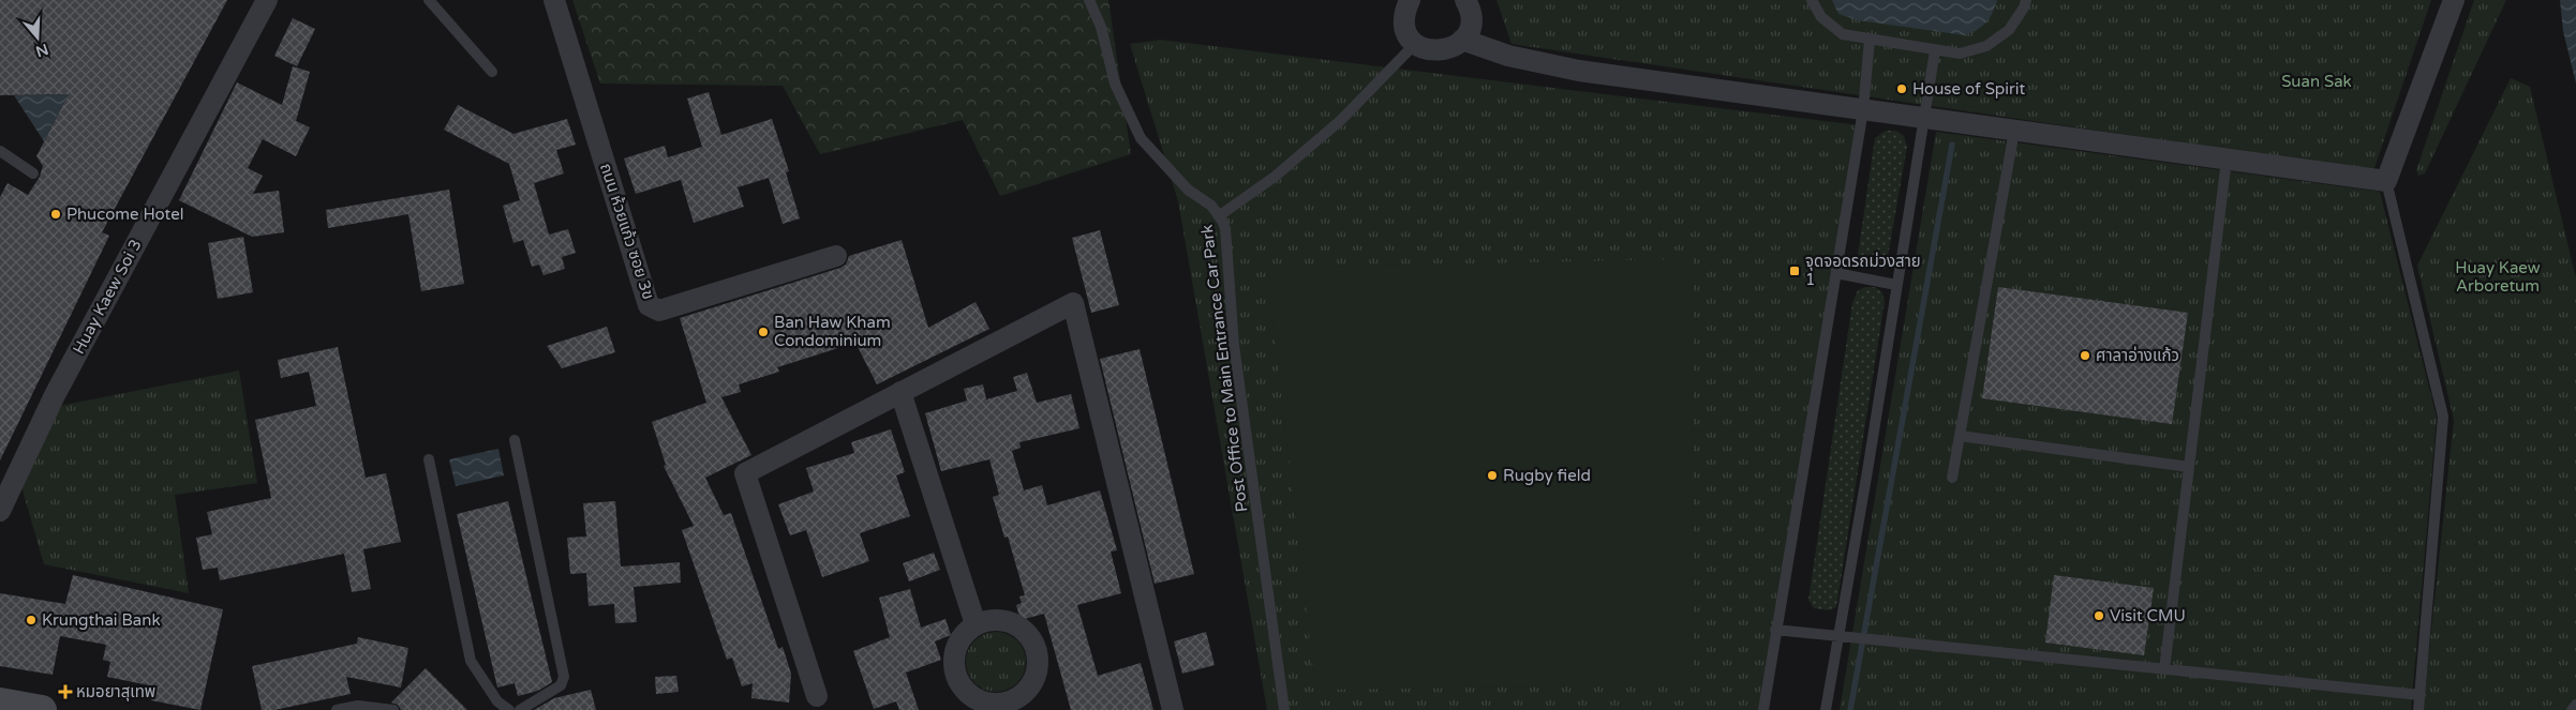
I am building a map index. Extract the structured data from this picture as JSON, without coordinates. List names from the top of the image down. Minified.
{"streets":{"street":["ถนน ห้วยแก้ว ซอย 3ข","Huay Kaew Soi 3"]},"parks":["Suan Sak","Huay Kaew Arboretum"],"places":{"other":["House of Spirit","Phucome Hotel","Ban Haw Kham Condominium","ศาลาอ่างแก้ว","Rugby field","Visit CMU","Krungthai Bank"],"transit":["จุดจอดรถม่วงสาย 1"],"health":["หมอยาสุเทพ"]},"north":"bottom"}
